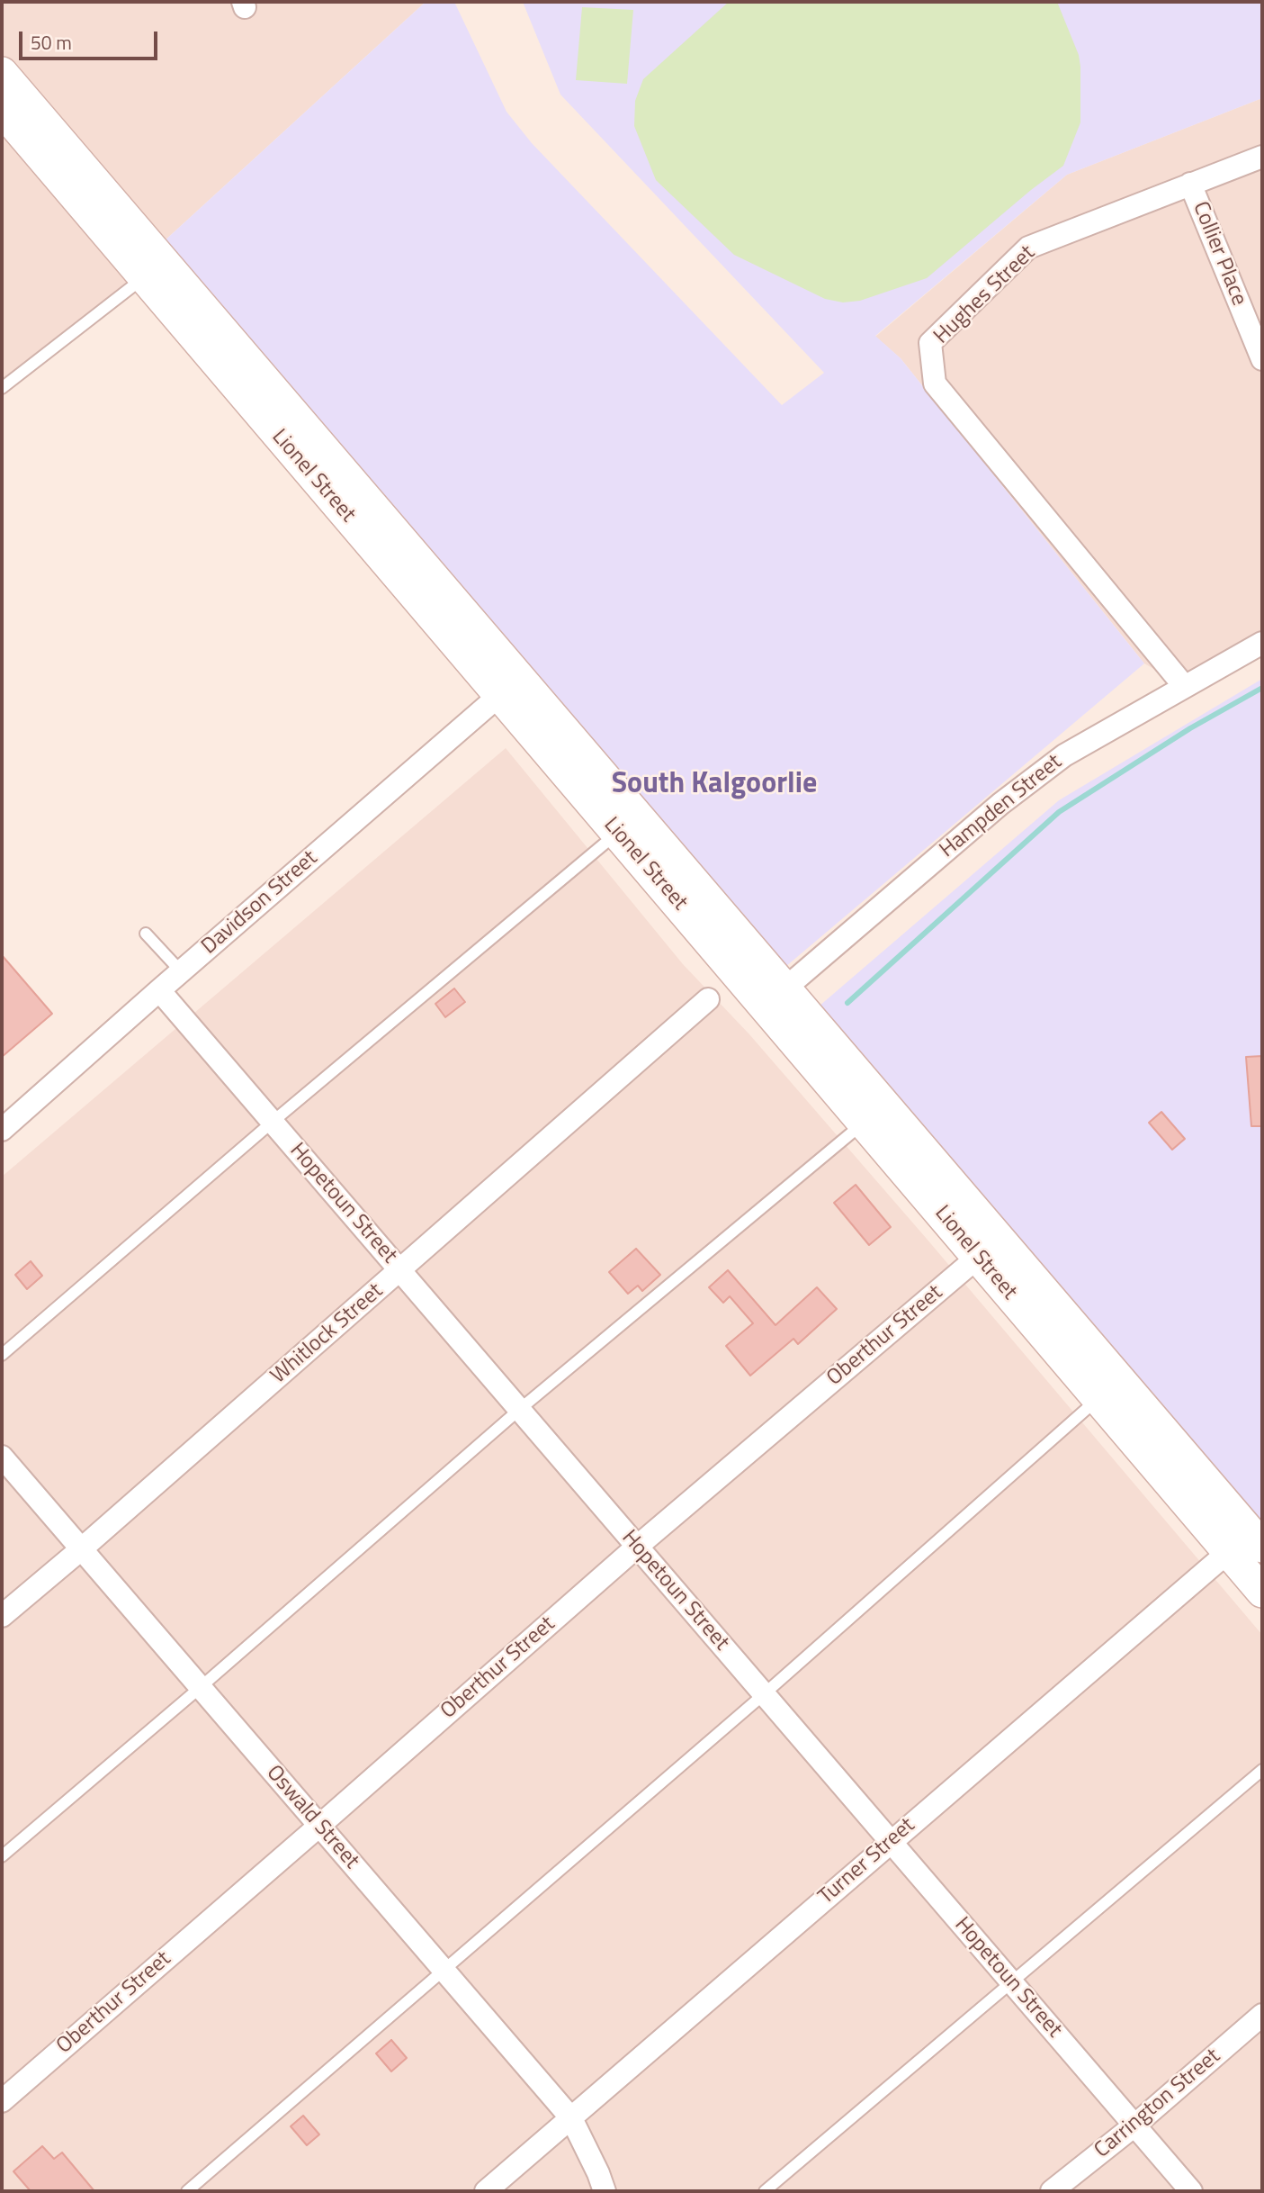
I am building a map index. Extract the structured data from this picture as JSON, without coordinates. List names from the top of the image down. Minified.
{"streets":{"street":["Collier Place","Hughes Street","Lionel Street","Hampden Street","Davidson Street","Hopetoun Street","Whitlock Street","Oberthur Street","Oswald Street","Turner Street","Carrington Street"]},"crossings":[["Collier Place","Hughes Street"],["Hughes Street","Hampden Street"],["Lionel Street","Hampden Street"],["Lionel Street","Davidson Street"],["Lionel Street","Oberthur Street"],["Lionel Street","Turner Street"],["Davidson Street","Hopetoun Street"],["Hopetoun Street","Whitlock Street"],["Hopetoun Street","Oberthur Street"],["Hopetoun Street","Turner Street"],["Hopetoun Street","Carrington Street"],["Whitlock Street","Oswald Street"],["Oberthur Street","Oswald Street"],["Oswald Street","Turner Street"]],"districts":["South Kalgoorlie"],"scale_bar":"50 m"}
